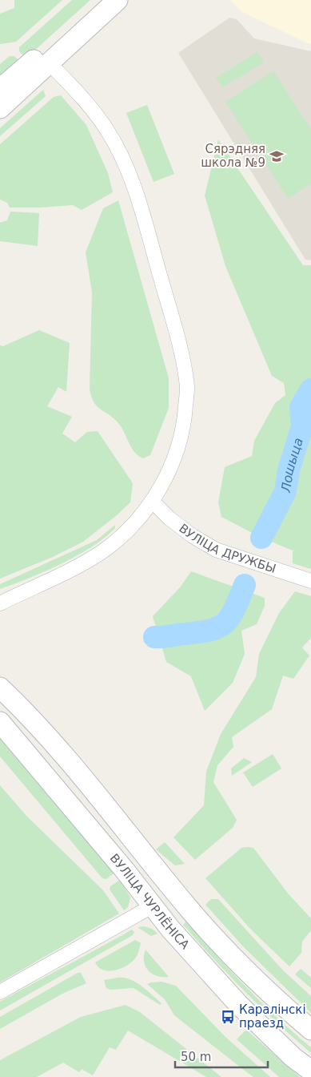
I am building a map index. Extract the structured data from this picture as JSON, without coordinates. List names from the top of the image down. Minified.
{"streets":{"main road":["ВУЛІЦА ЧУРЛЁНІСА"],"street":["ВУЛІЦА ДРУЖБЫ"]},"water":["Лошыца"],"places":{"school or university":["Сярэдняя школа №9"],"bus stop":["Каралінскі праезд"]},"scale_bar":"50 m"}
